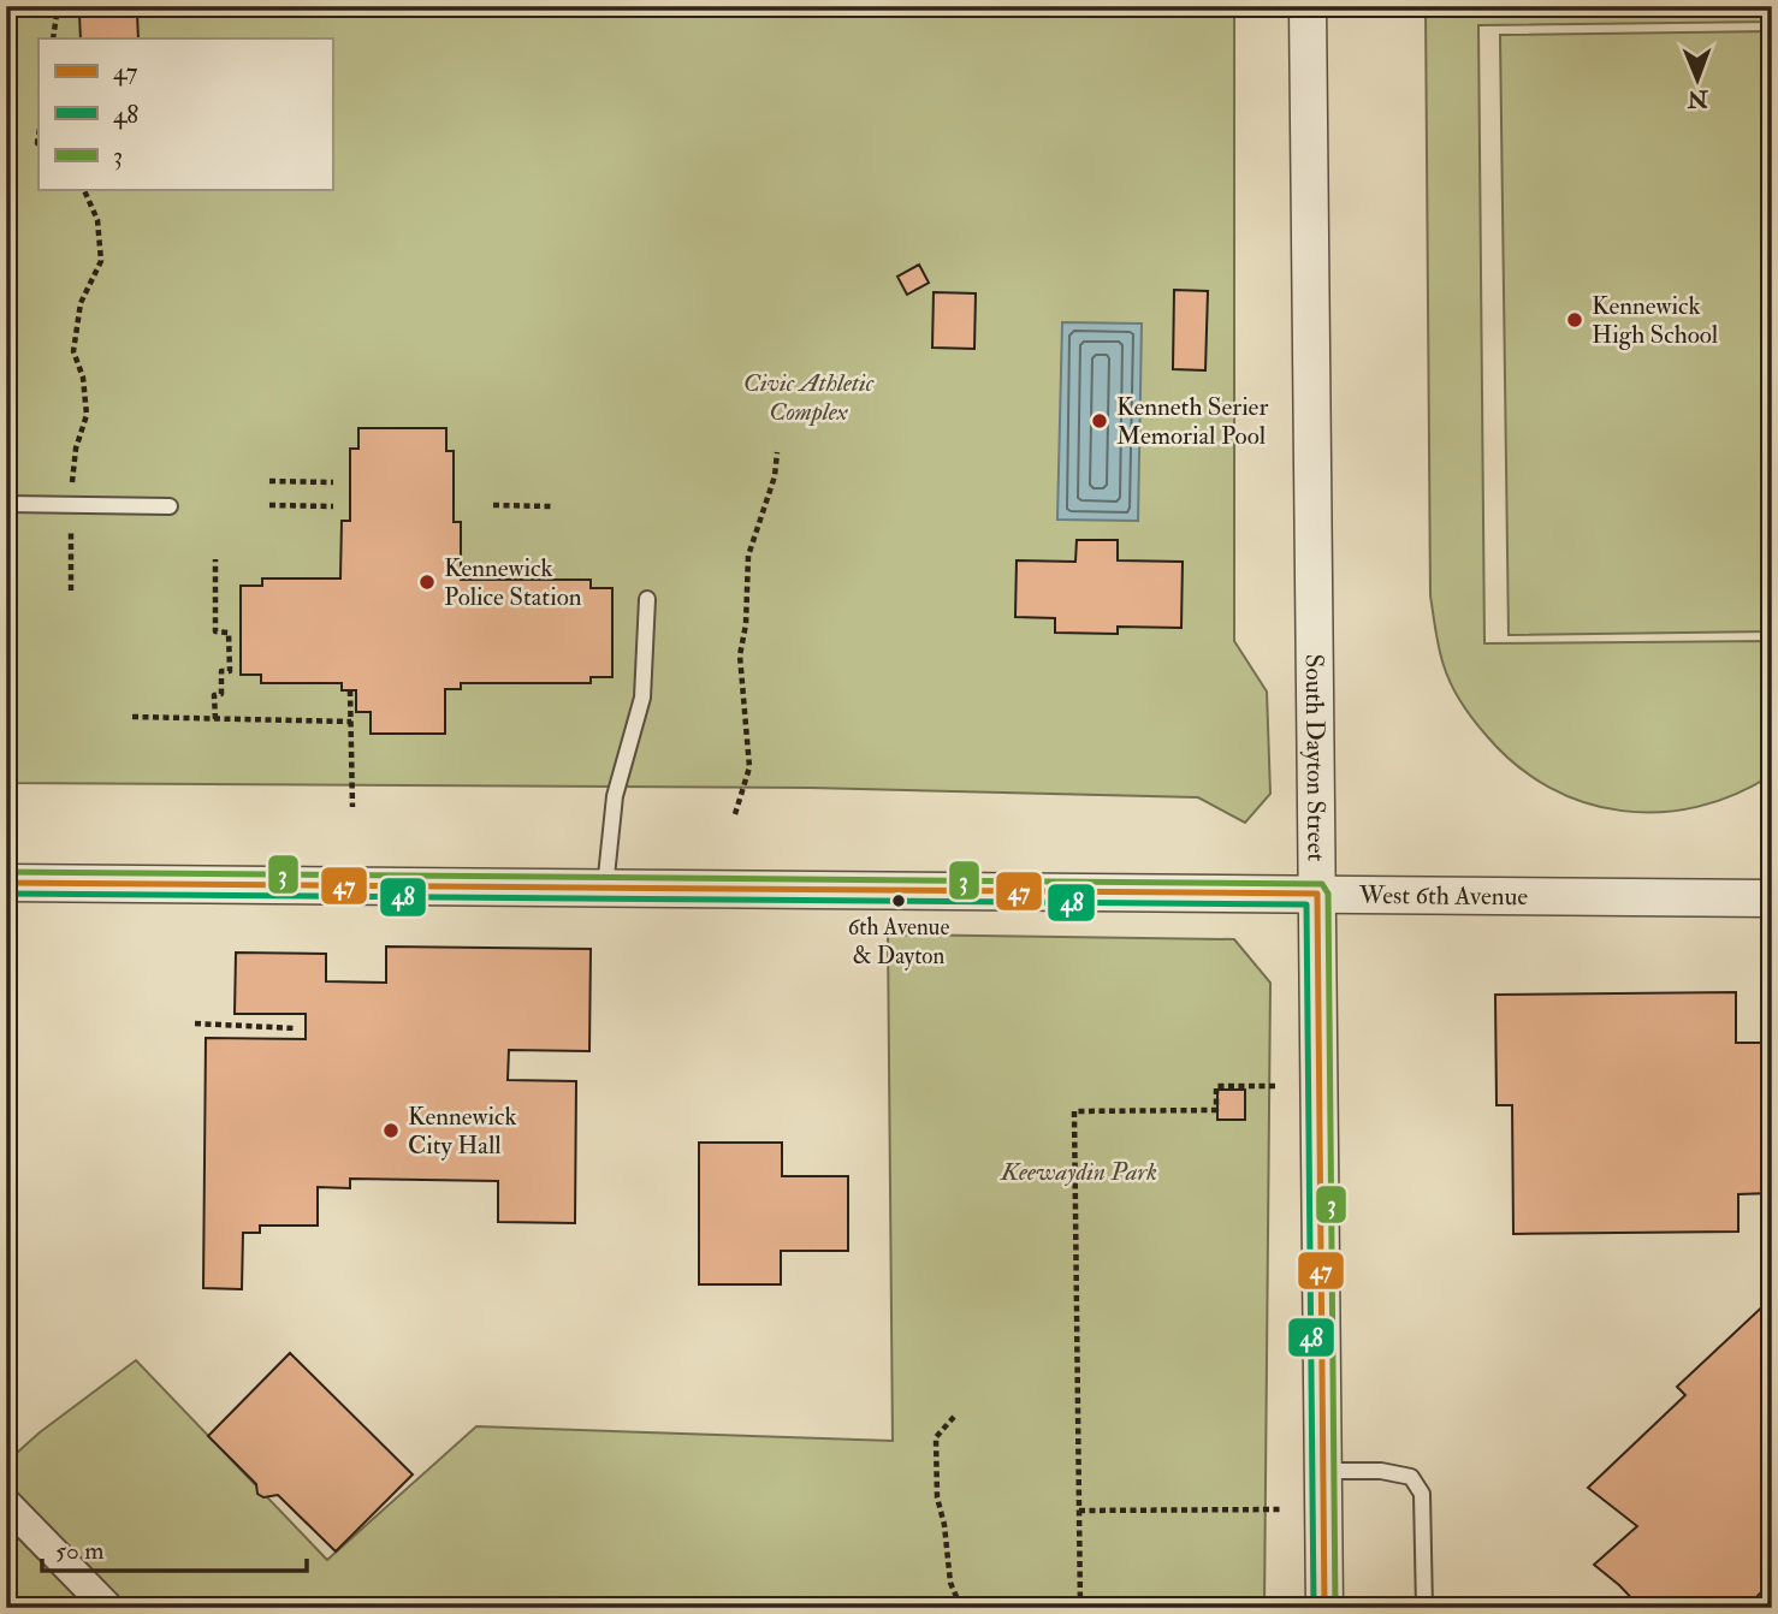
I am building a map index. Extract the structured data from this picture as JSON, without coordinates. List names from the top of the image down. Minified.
{"streets":{"street":["South Dayton Street","West 6th Avenue"]},"crossings":[["South Dayton Street","West 6th Avenue"]],"parks":["Civic Athletic Complex","Keewaydin Park"],"places":["Kennewick High School","Kenneth Serier Memorial Pool","Kennewick Police Station","6th Avenue & Dayton","Kennewick City Hall"],"lines":["transit line 3","transit line 47","transit line 48"],"legend":["47","48","3"],"scale_bar":"50 m","north":"bottom"}
